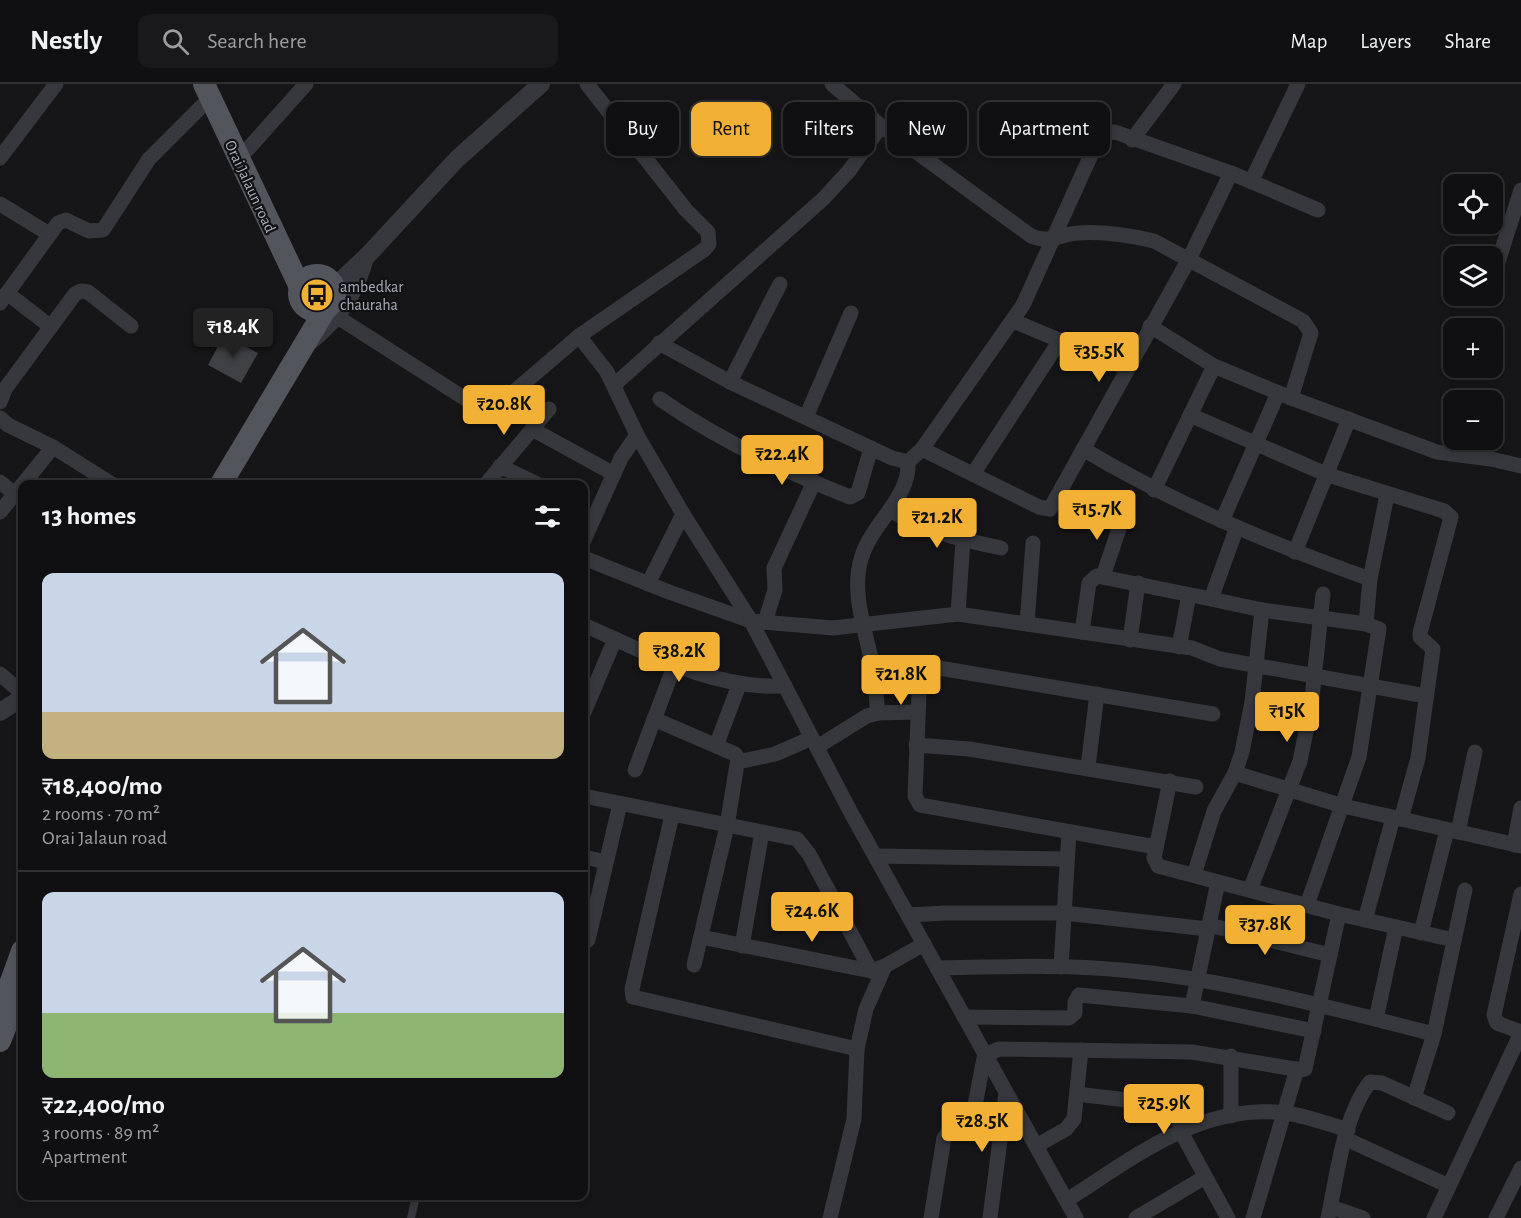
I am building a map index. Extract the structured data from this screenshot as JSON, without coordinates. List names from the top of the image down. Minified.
{"streets":{"main road":["Orai Jalaun road"]},"places":{"bus stop":["ambedkar chauraha"]},"page":{"header":"Nestly","search":"Search here","nav":["Map","Layers","Share"],"chip":["Buy","Rent","Filters","New","Apartment"],"map_buttons":["+","−"],"price":["₹18.4K","₹35.5K","₹20.8K","₹22.4K","₹15.7K","₹21.2K","₹38.2K","₹21.8K","₹15K","₹24.6K","₹37.8K","₹25.9K","₹28.5K"],"heading":"13 homes","list":[{"name":"₹18,400/mo","note":"2 rooms · 70 m² · Orai Jalaun road"},{"name":"₹22,400/mo","note":"3 rooms · 89 m² · Apartment"}]}}
